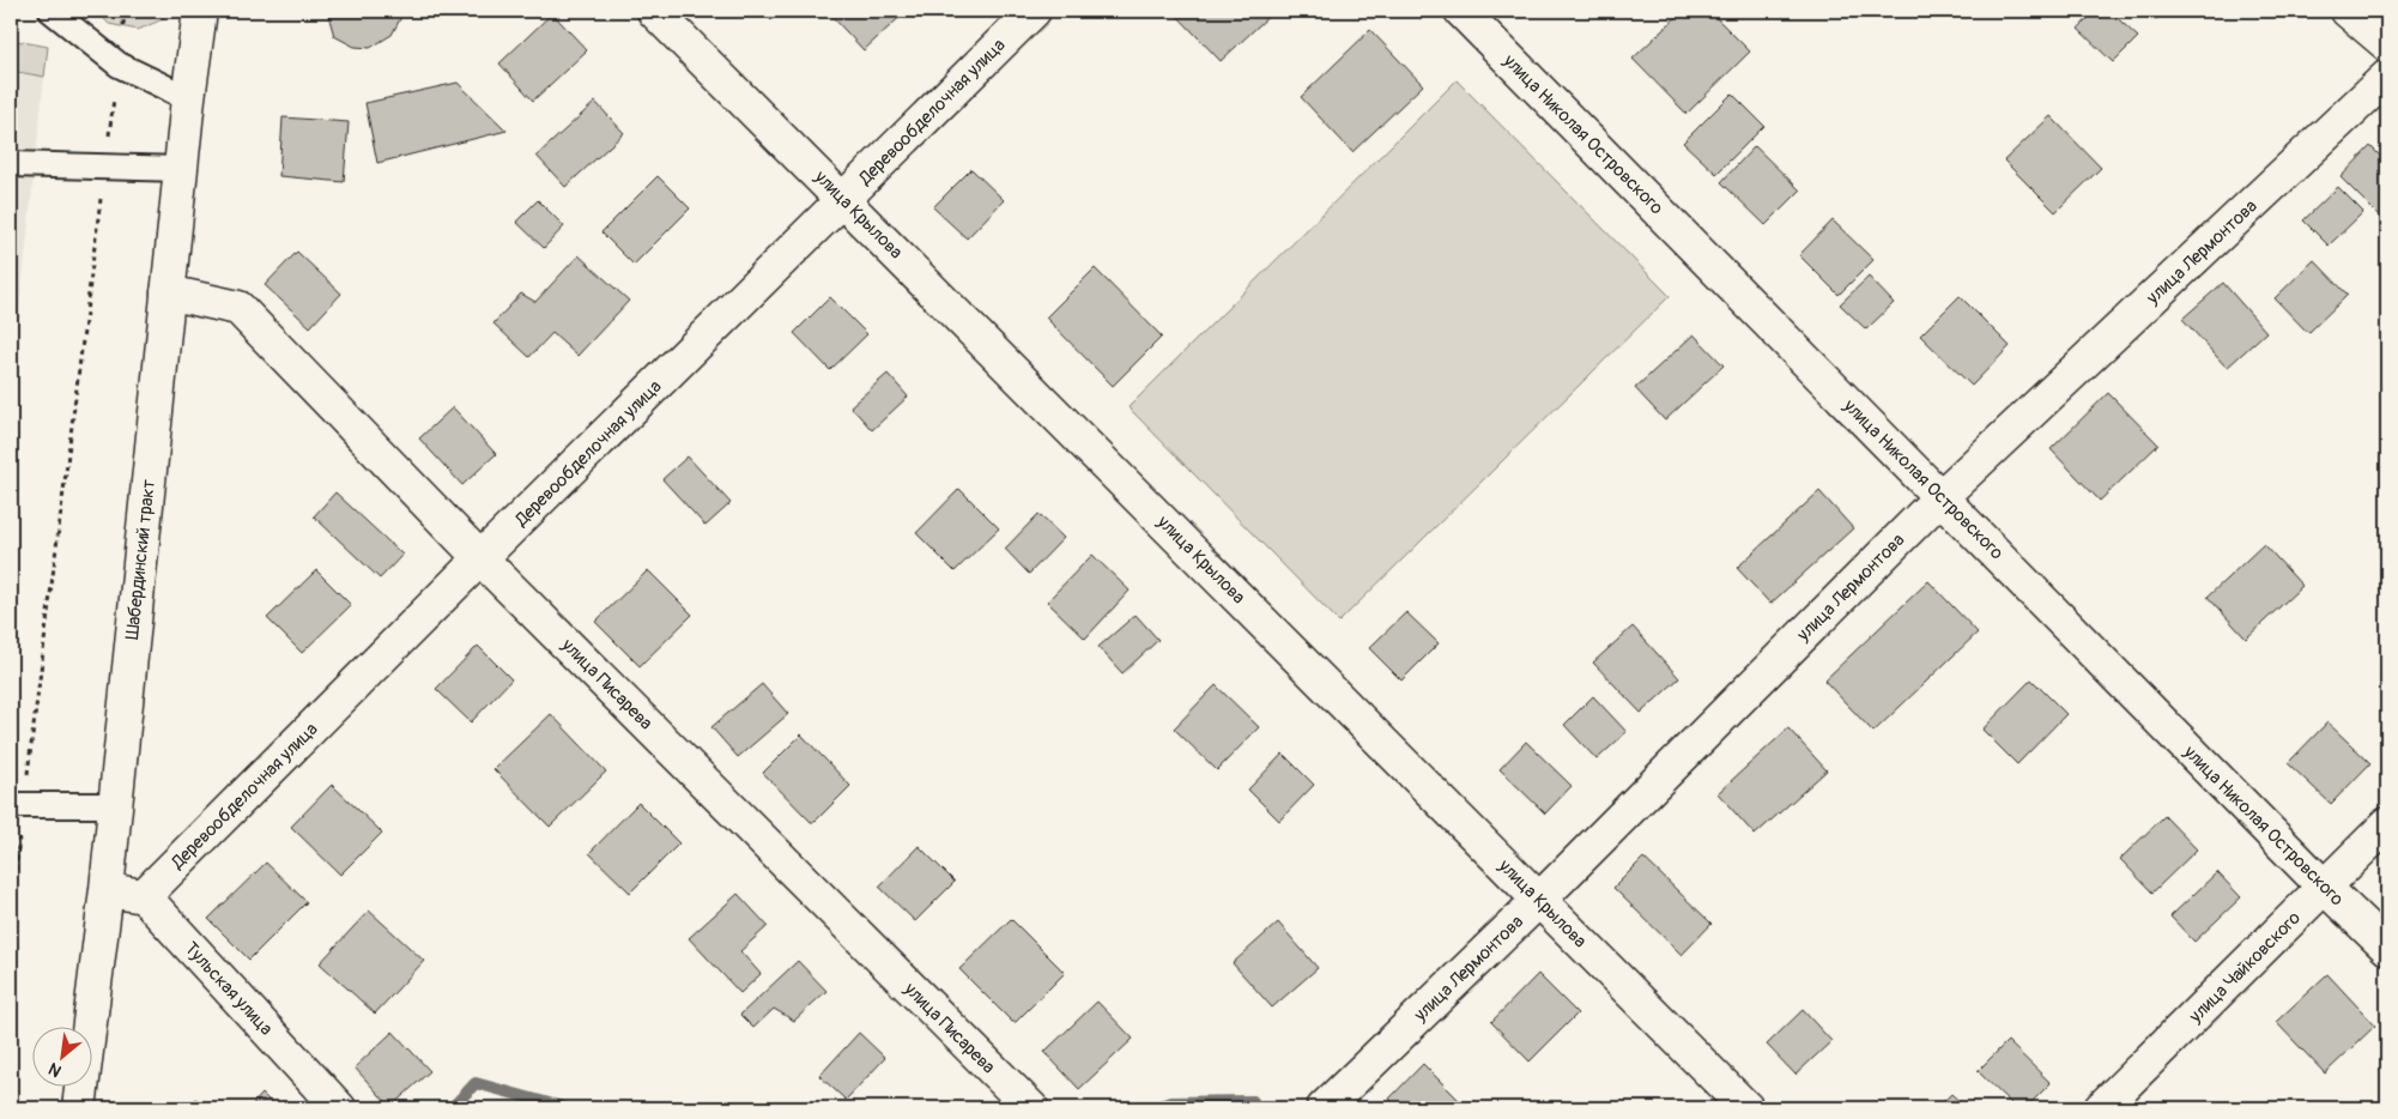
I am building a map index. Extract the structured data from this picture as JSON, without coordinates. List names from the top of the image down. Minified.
{"streets":{"street":["Деревообделочная улица","улица Николая Островского","улица Крылова","улица Лермонтова","Шабердинский тракт","улица Писарева","улица Чайковского","Тульская улица"]},"crossings":[["Деревообделочная улица","улица Крылова"],["Деревообделочная улица","улица Писарева"],["Деревообделочная улица","Тульская улица"],["улица Николая Островского","улица Лермонтова"],["улица Николая Островского","улица Чайковского"],["улица Крылова","улица Лермонтова"],["Шабердинский тракт","улица Писарева"]],"north":"bottom left"}
